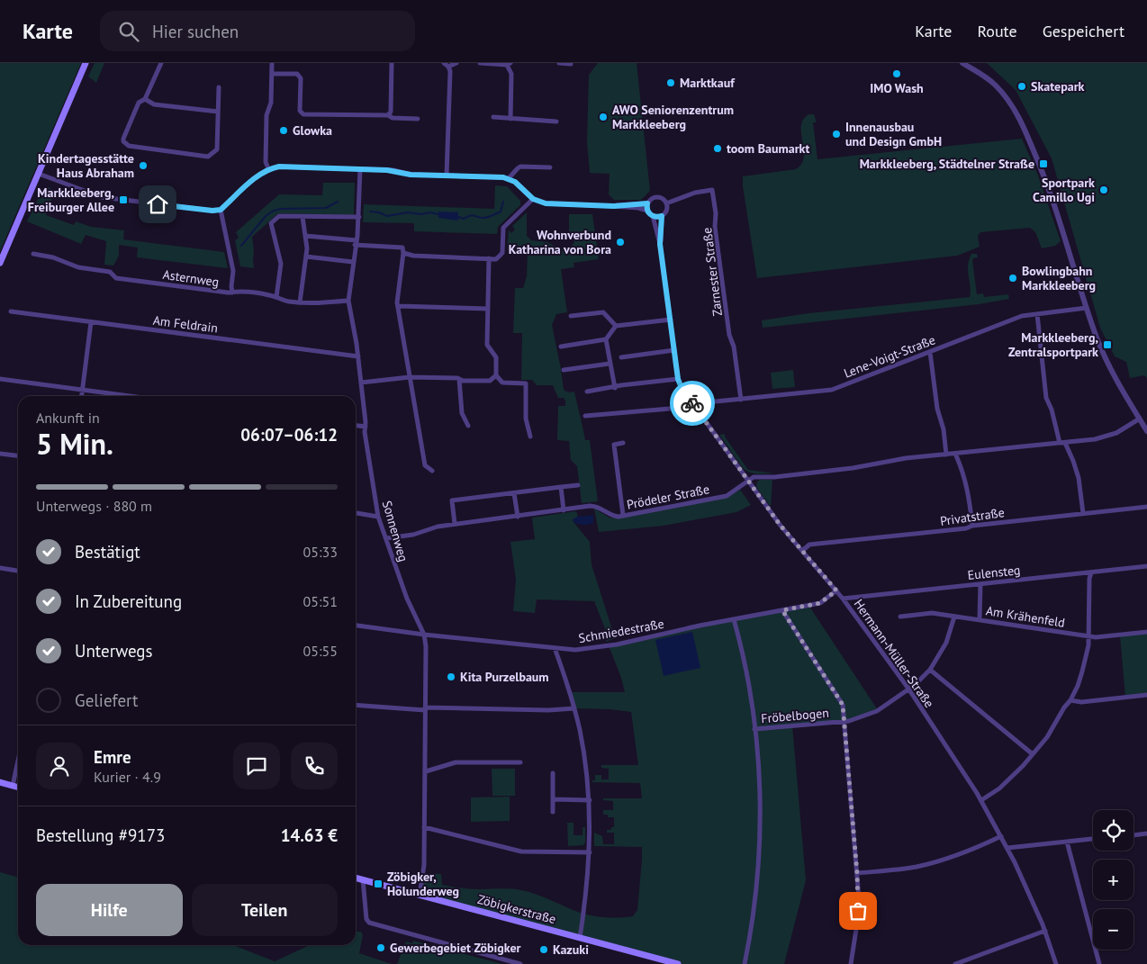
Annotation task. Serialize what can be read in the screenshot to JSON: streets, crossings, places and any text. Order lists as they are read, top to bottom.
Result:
{
  "streets": {
    "main road": ["Zöbigkerstraße"],
    "street": [
      "Zarnester Straße",
      "Asternweg",
      "Am Feldrain",
      "Lene-Voigt-Straße",
      "Prödeler Straße",
      "Privatstraße",
      "Sonnenweg",
      "Eulensteg",
      "Am Krähenfeld",
      "Schmiedestraße",
      "Hermann-Müller-Straße",
      "Fröbelbogen"
    ]
  },
  "crossings": [
    ["Zarnester Straße", "Lene-Voigt-Straße"],
    ["Zarnester Straße", "Hermann-Müller-Straße"],
    ["Asternweg", "Sonnenweg"],
    ["Am Feldrain", "Sonnenweg"],
    ["Lene-Voigt-Straße", "Hermann-Müller-Straße"],
    ["Prödeler Straße", "Sonnenweg"],
    ["Prödeler Straße", "Hermann-Müller-Straße"],
    ["Privatstraße", "Hermann-Müller-Straße"],
    ["Sonnenweg", "Schmiedestraße"],
    ["Sonnenweg", "Zöbigkerstraße"],
    ["Eulensteg", "Hermann-Müller-Straße"],
    ["Schmiedestraße", "Hermann-Müller-Straße"],
    ["Schmiedestraße", "Fröbelbogen"]
  ],
  "places": {
    "other": [
      "IMO Wash",
      "Marktkauf",
      "Skatepark",
      "AWO Seniorenzentrum Markkleeberg",
      "Glowka",
      "Innenausbau und Design GmbH",
      "toom Baumarkt",
      "Kindertagesstätte Haus Abraham",
      "Sportpark Camillo Ugi",
      "Wohnverbund Katharina von Bora",
      "Bowlingbahn Markkleeberg",
      "Kita Purzelbaum",
      "Gewerbegebiet Zöbigker",
      "Kazuki"
    ],
    "transit": [
      "Markkleeberg, Städtelner Straße",
      "Markkleeberg, Freiburger Allee",
      "Markkleeberg, Zentralsportpark",
      "Zöbigker, Holunderweg"
    ]
  },
  "page": {
    "header": "Karte",
    "search": "Hier suchen",
    "nav": ["Karte", "Route", "Gespeichert"],
    "heading": ["5 Min.", "Ankunft in", "06:07–06:12"],
    "panel": [
      "Emre",
      "Kurier · 4.9",
      "Bestellung #9173",
      "14.63 €"
    ],
    "bar": "Unterwegs · 880 m",
    "list": [
      ["Bestätigt", "05:33"],
      ["In Zubereitung", "05:51"],
      ["Unterwegs", "05:55"],
      "Geliefert"
    ],
    "map_buttons": ["+", "−"],
    "buttons": ["Hilfe", "Teilen"]
  }
}
